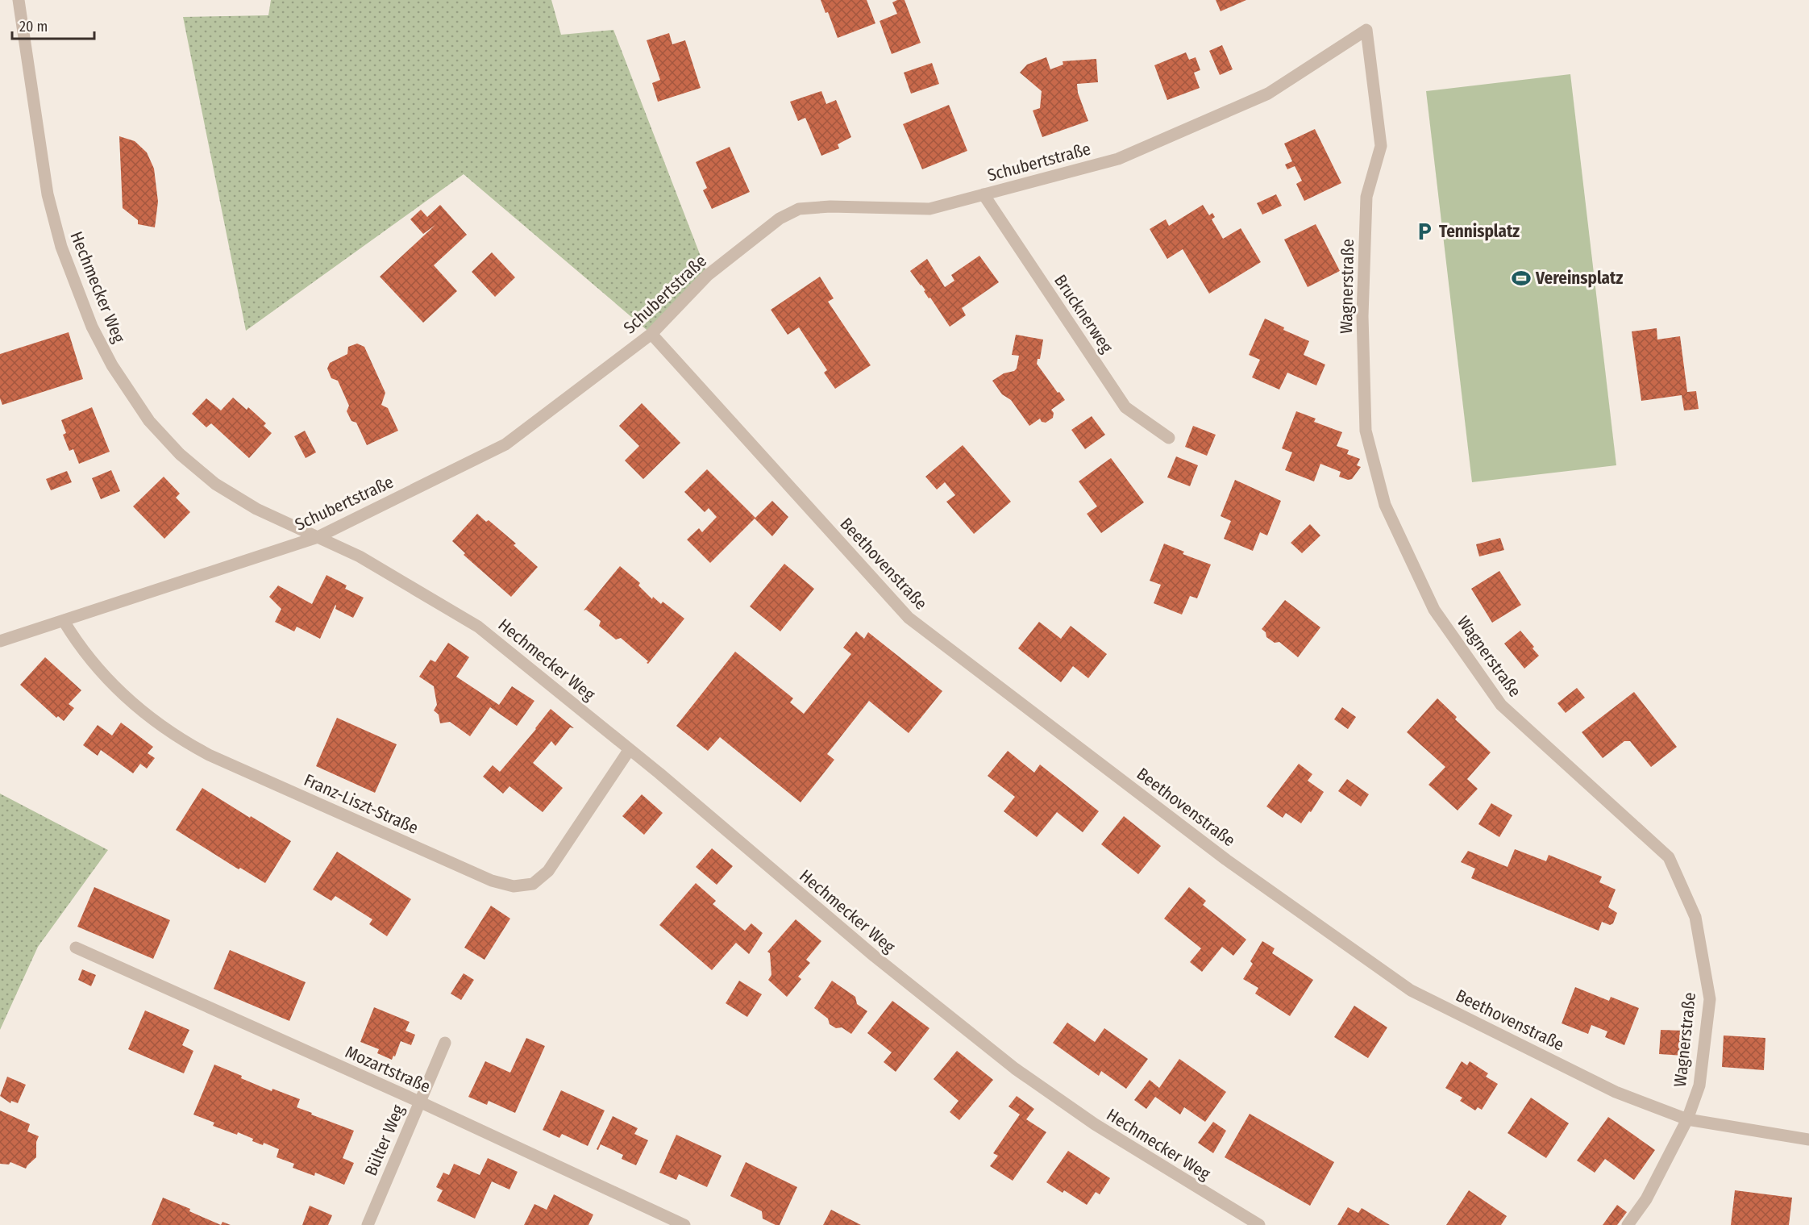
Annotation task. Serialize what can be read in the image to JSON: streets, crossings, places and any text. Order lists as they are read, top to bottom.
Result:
{
  "streets": {
    "street": [
      "Schubertstraße",
      "Wagnerstraße",
      "Hechmecker Weg",
      "Brucknerweg",
      "Beethovenstraße",
      "Franz-Liszt-Straße",
      "Mozartstraße",
      "Bülter Weg"
    ]
  },
  "crossings": [
    ["Schubertstraße", "Wagnerstraße"],
    ["Schubertstraße", "Hechmecker Weg"],
    ["Schubertstraße", "Brucknerweg"],
    ["Schubertstraße", "Beethovenstraße"],
    ["Schubertstraße", "Franz-Liszt-Straße"],
    ["Wagnerstraße", "Beethovenstraße"],
    ["Hechmecker Weg", "Franz-Liszt-Straße"],
    ["Mozartstraße", "Bülter Weg"]
  ],
  "places": {
    "parking": ["Tennisplatz"],
    "sports": ["Vereinsplatz"]
  },
  "scale_bar": "20 m"
}
